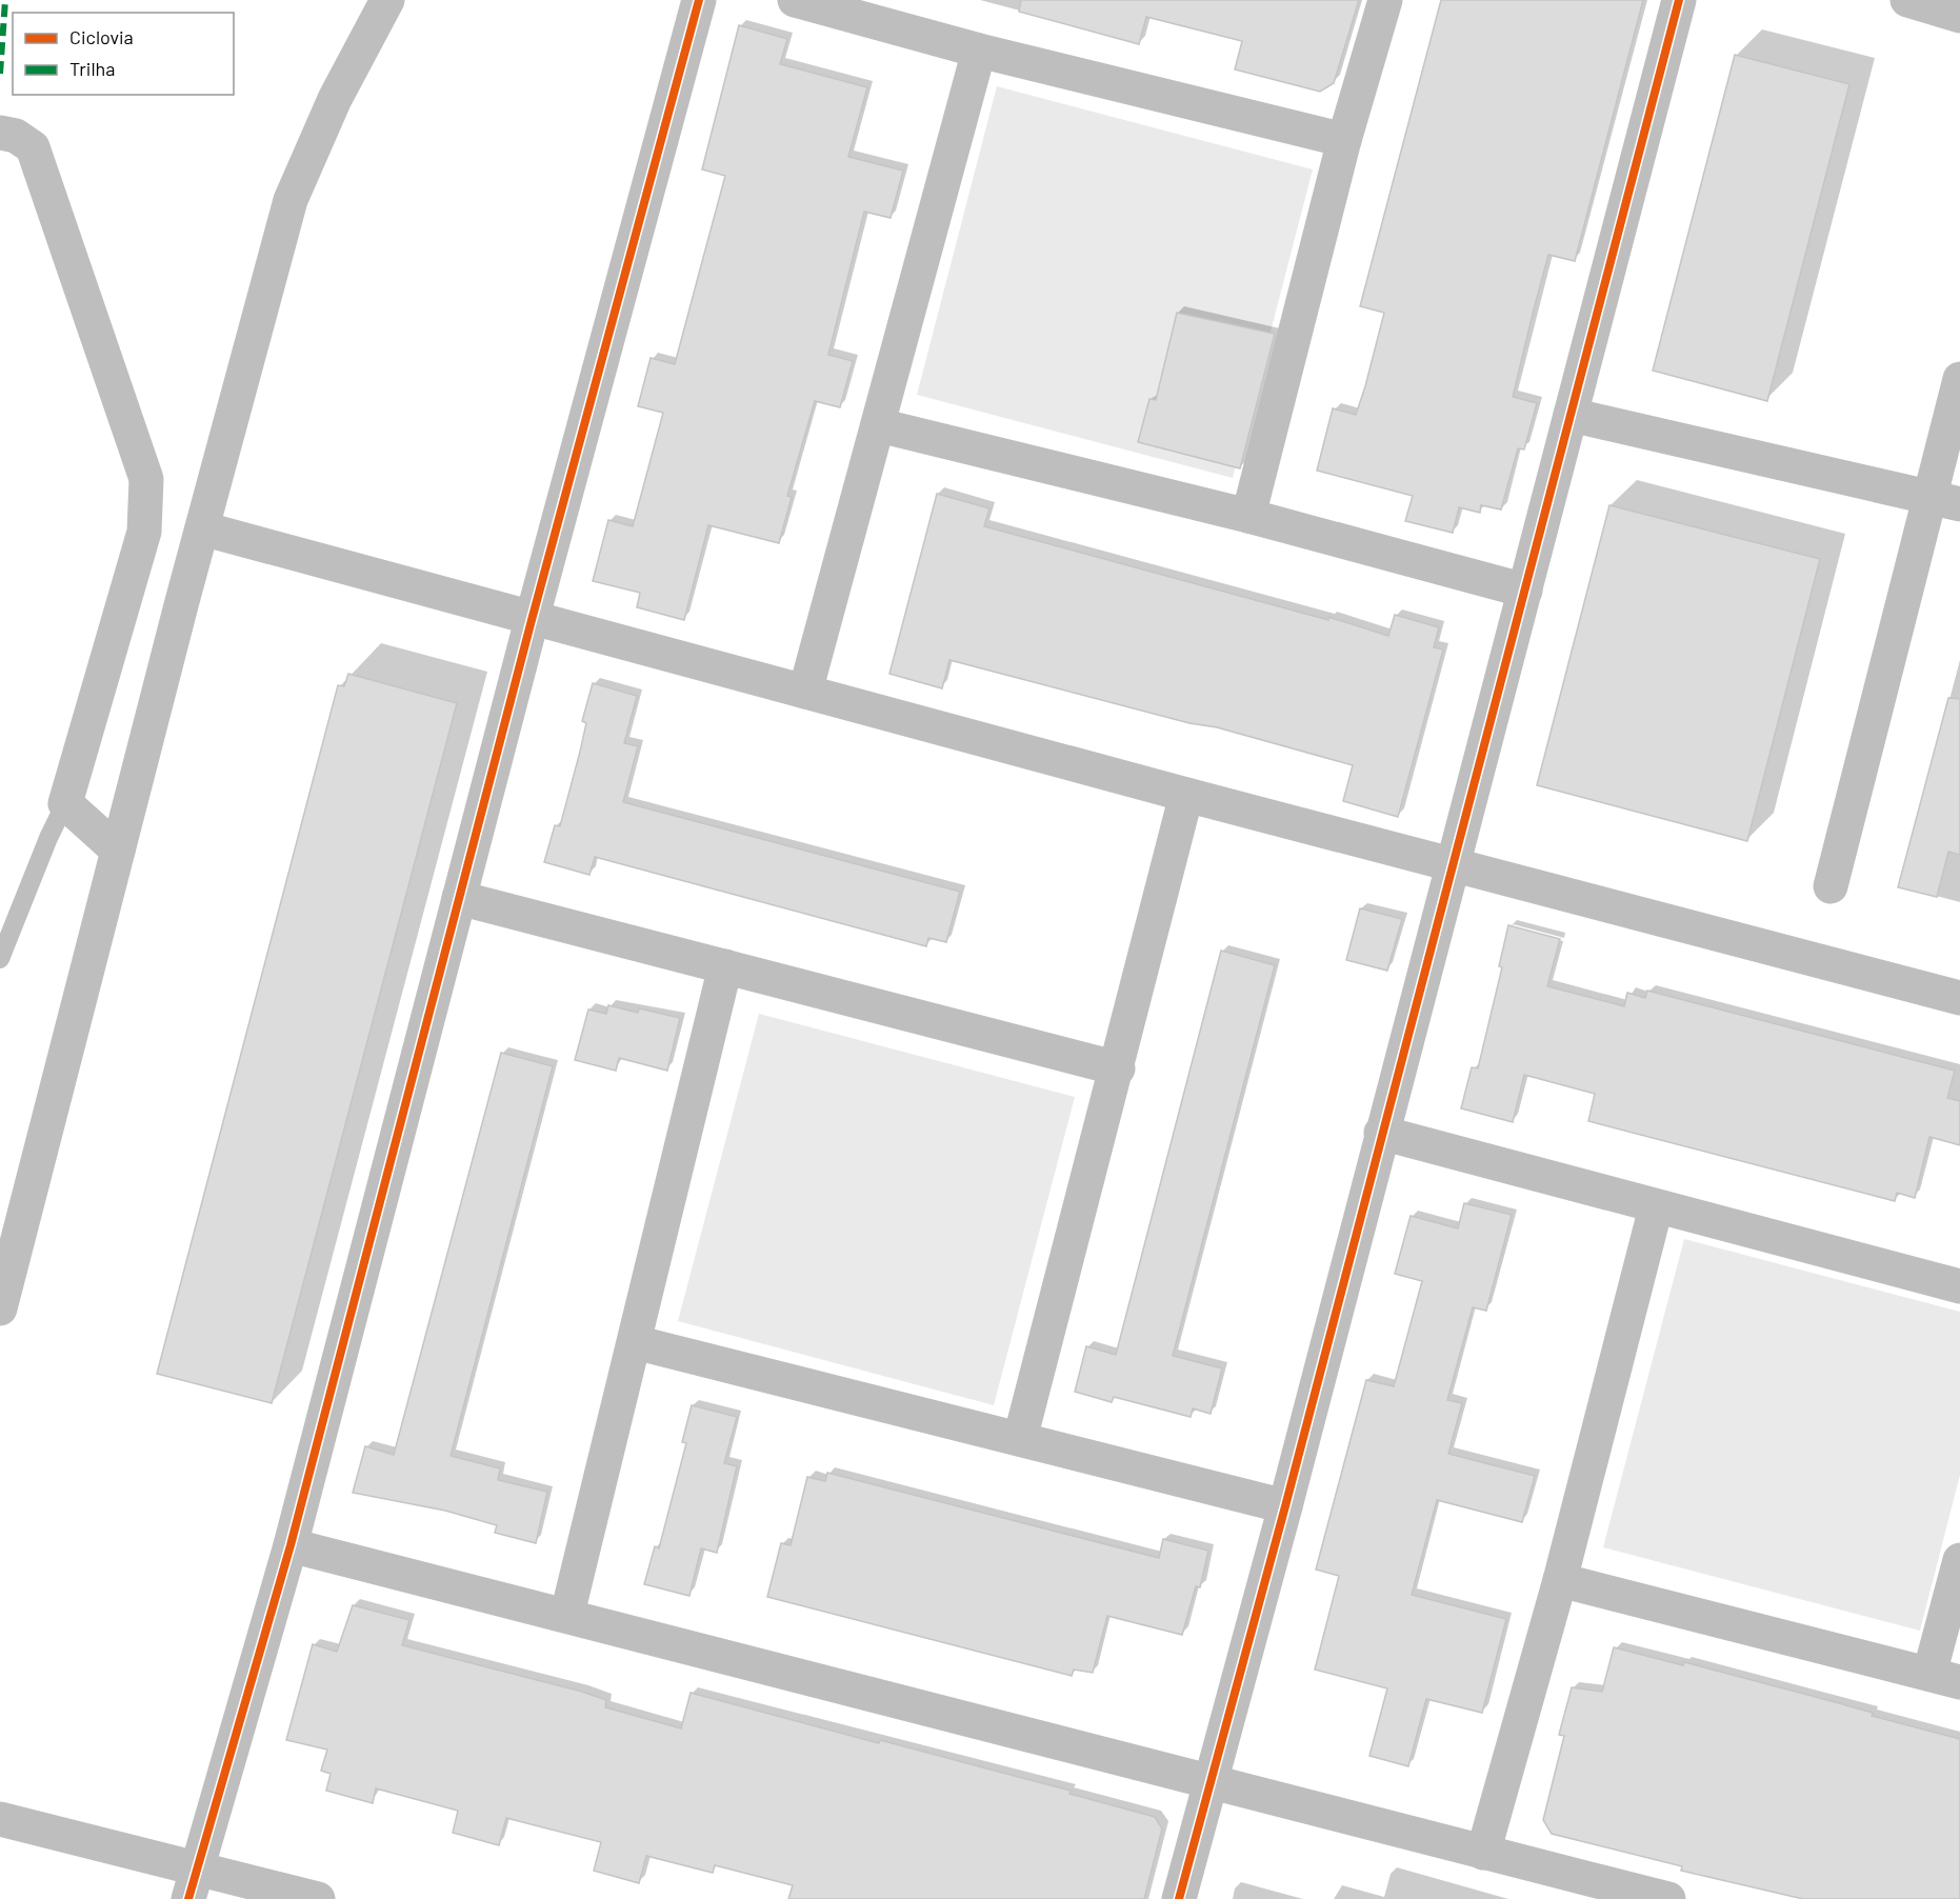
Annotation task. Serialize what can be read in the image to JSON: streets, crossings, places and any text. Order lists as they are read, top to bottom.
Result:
{
  "legend": ["Ciclovia", "Trilha"]
}
